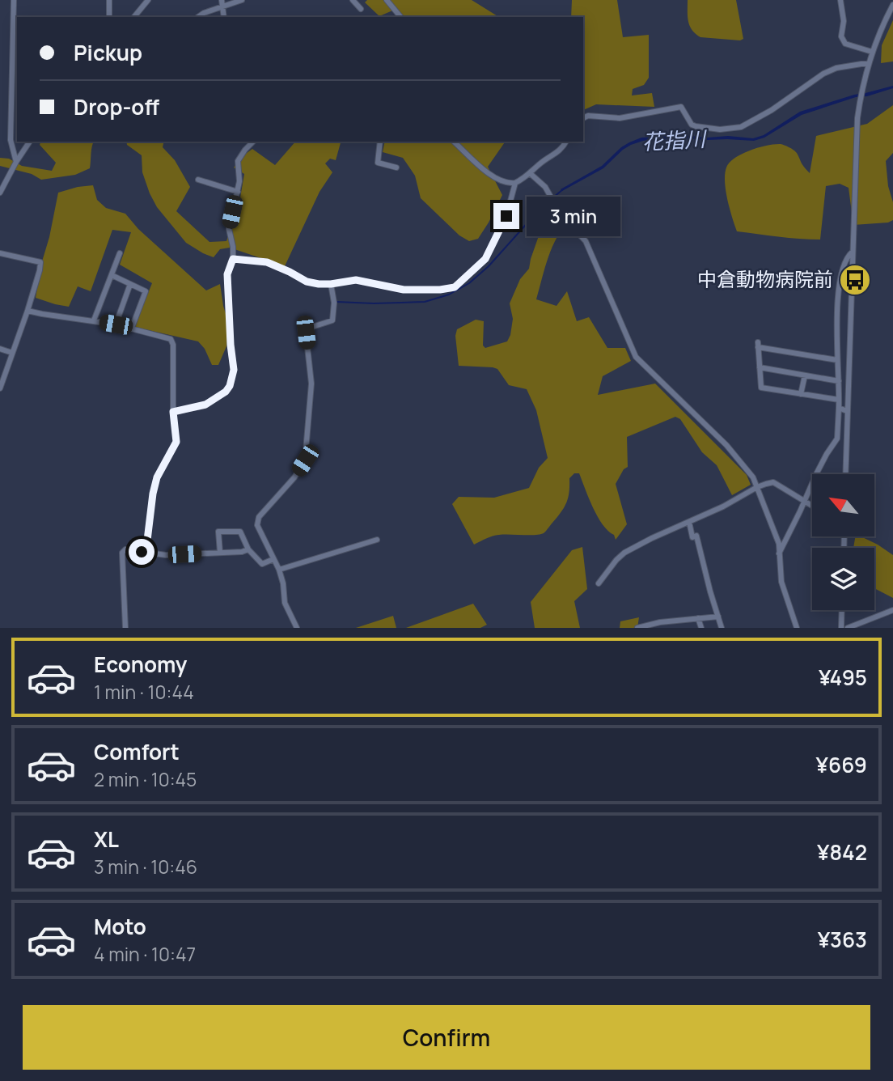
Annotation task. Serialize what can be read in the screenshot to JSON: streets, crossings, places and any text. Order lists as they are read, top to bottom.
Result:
{
  "water": ["花指川"],
  "places": {
    "bus stop": ["中倉動物病院前"]
  },
  "north": "top left",
  "page": {
    "banner": ["Pickup", "Drop-off"],
    "bubble": "3 min",
    "list": [
      {
        "name": "Economy",
        "note": "1 min · 10:44",
        "value": "¥495"
      },
      {
        "name": "Comfort",
        "note": "2 min · 10:45",
        "value": "¥669"
      },
      {
        "name": "XL",
        "note": "3 min · 10:46",
        "value": "¥842"
      },
      {
        "name": "Moto",
        "note": "4 min · 10:47",
        "value": "¥363"
      }
    ],
    "buttons": "Confirm"
  }
}
